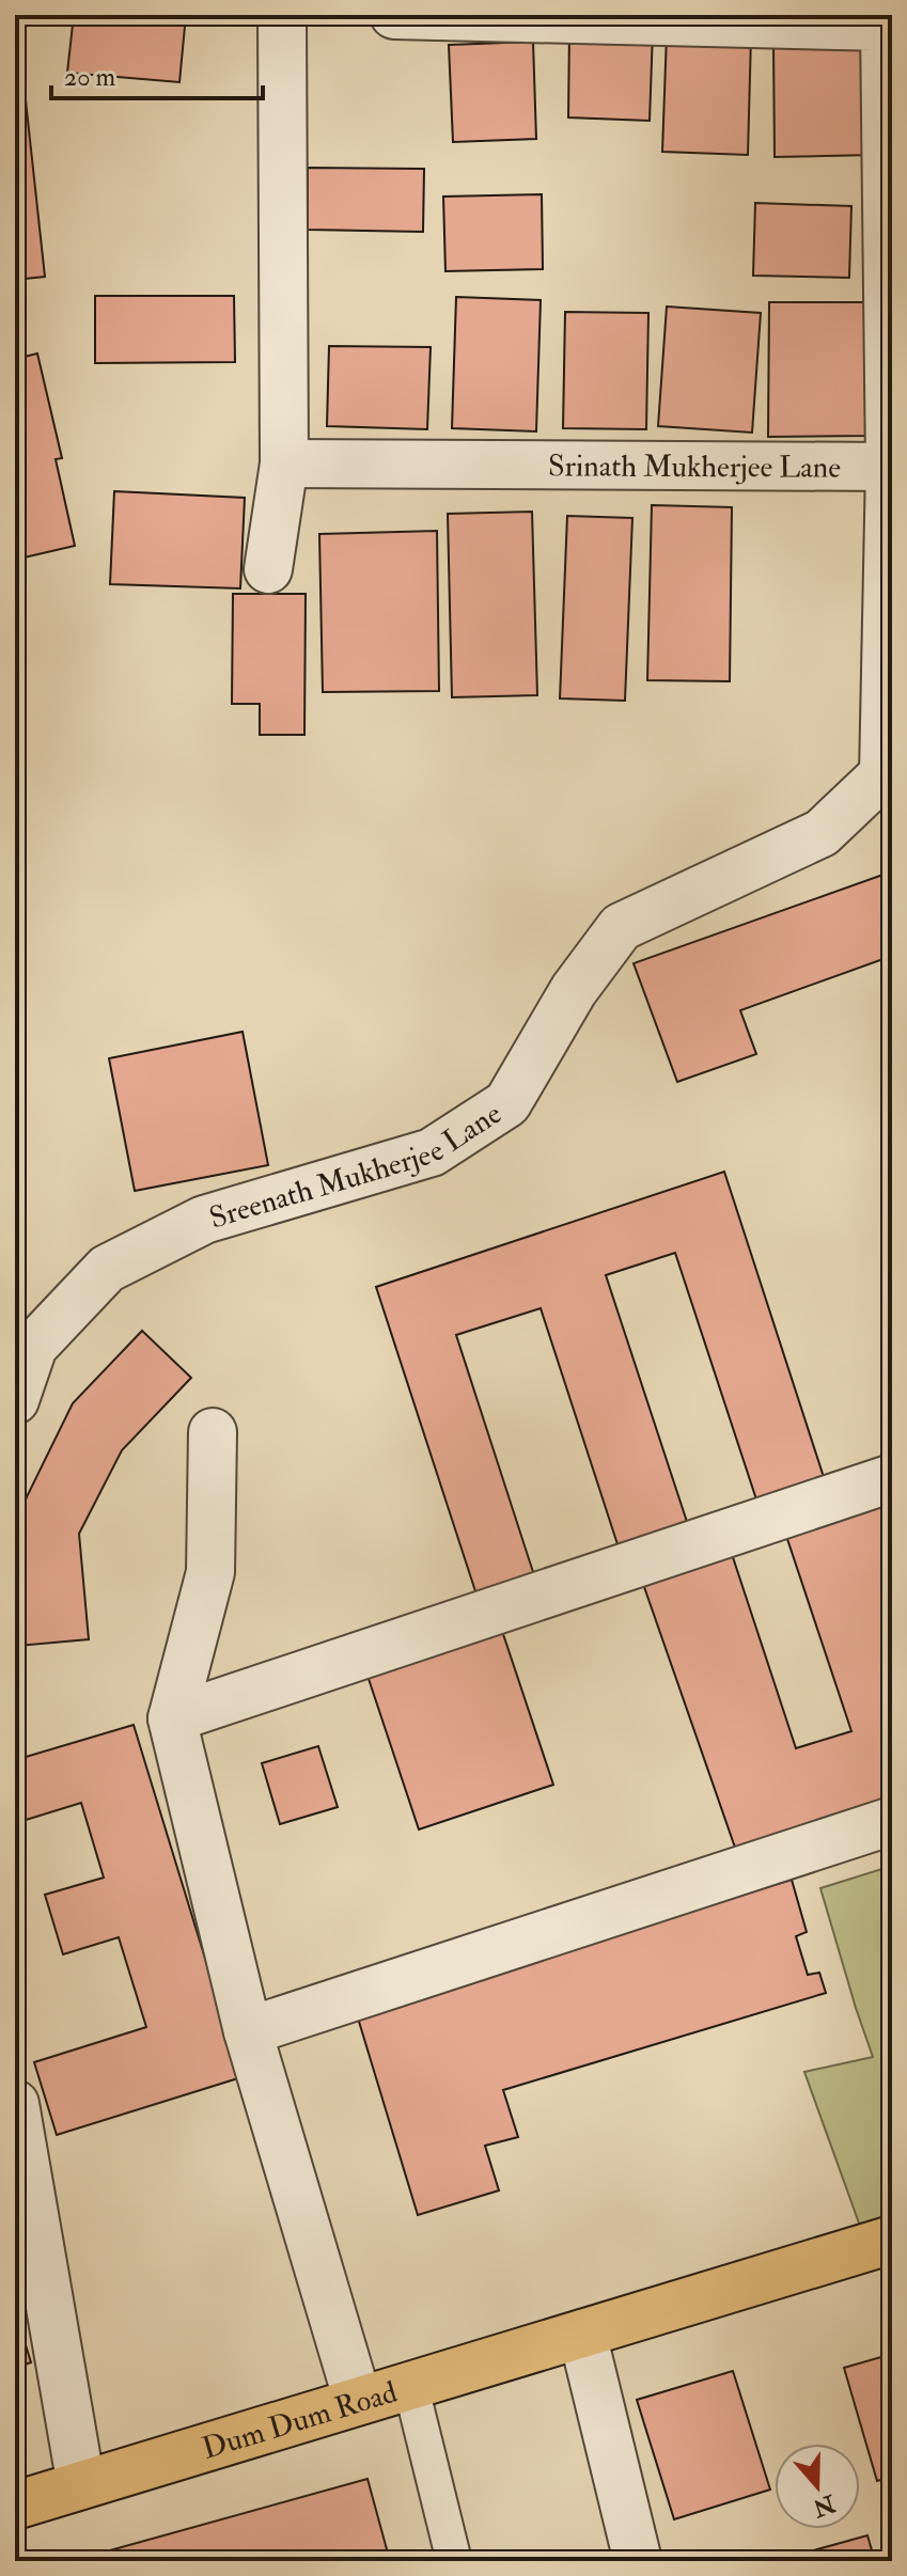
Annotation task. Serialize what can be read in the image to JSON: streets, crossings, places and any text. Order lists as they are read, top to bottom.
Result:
{
  "streets": {
    "main road": ["Dum Dum Road"],
    "street": ["Srinath Mukherjee Lane", "Sreenath Mukherjee Lane"]
  },
  "scale_bar": "20 m",
  "north": "bottom"
}
